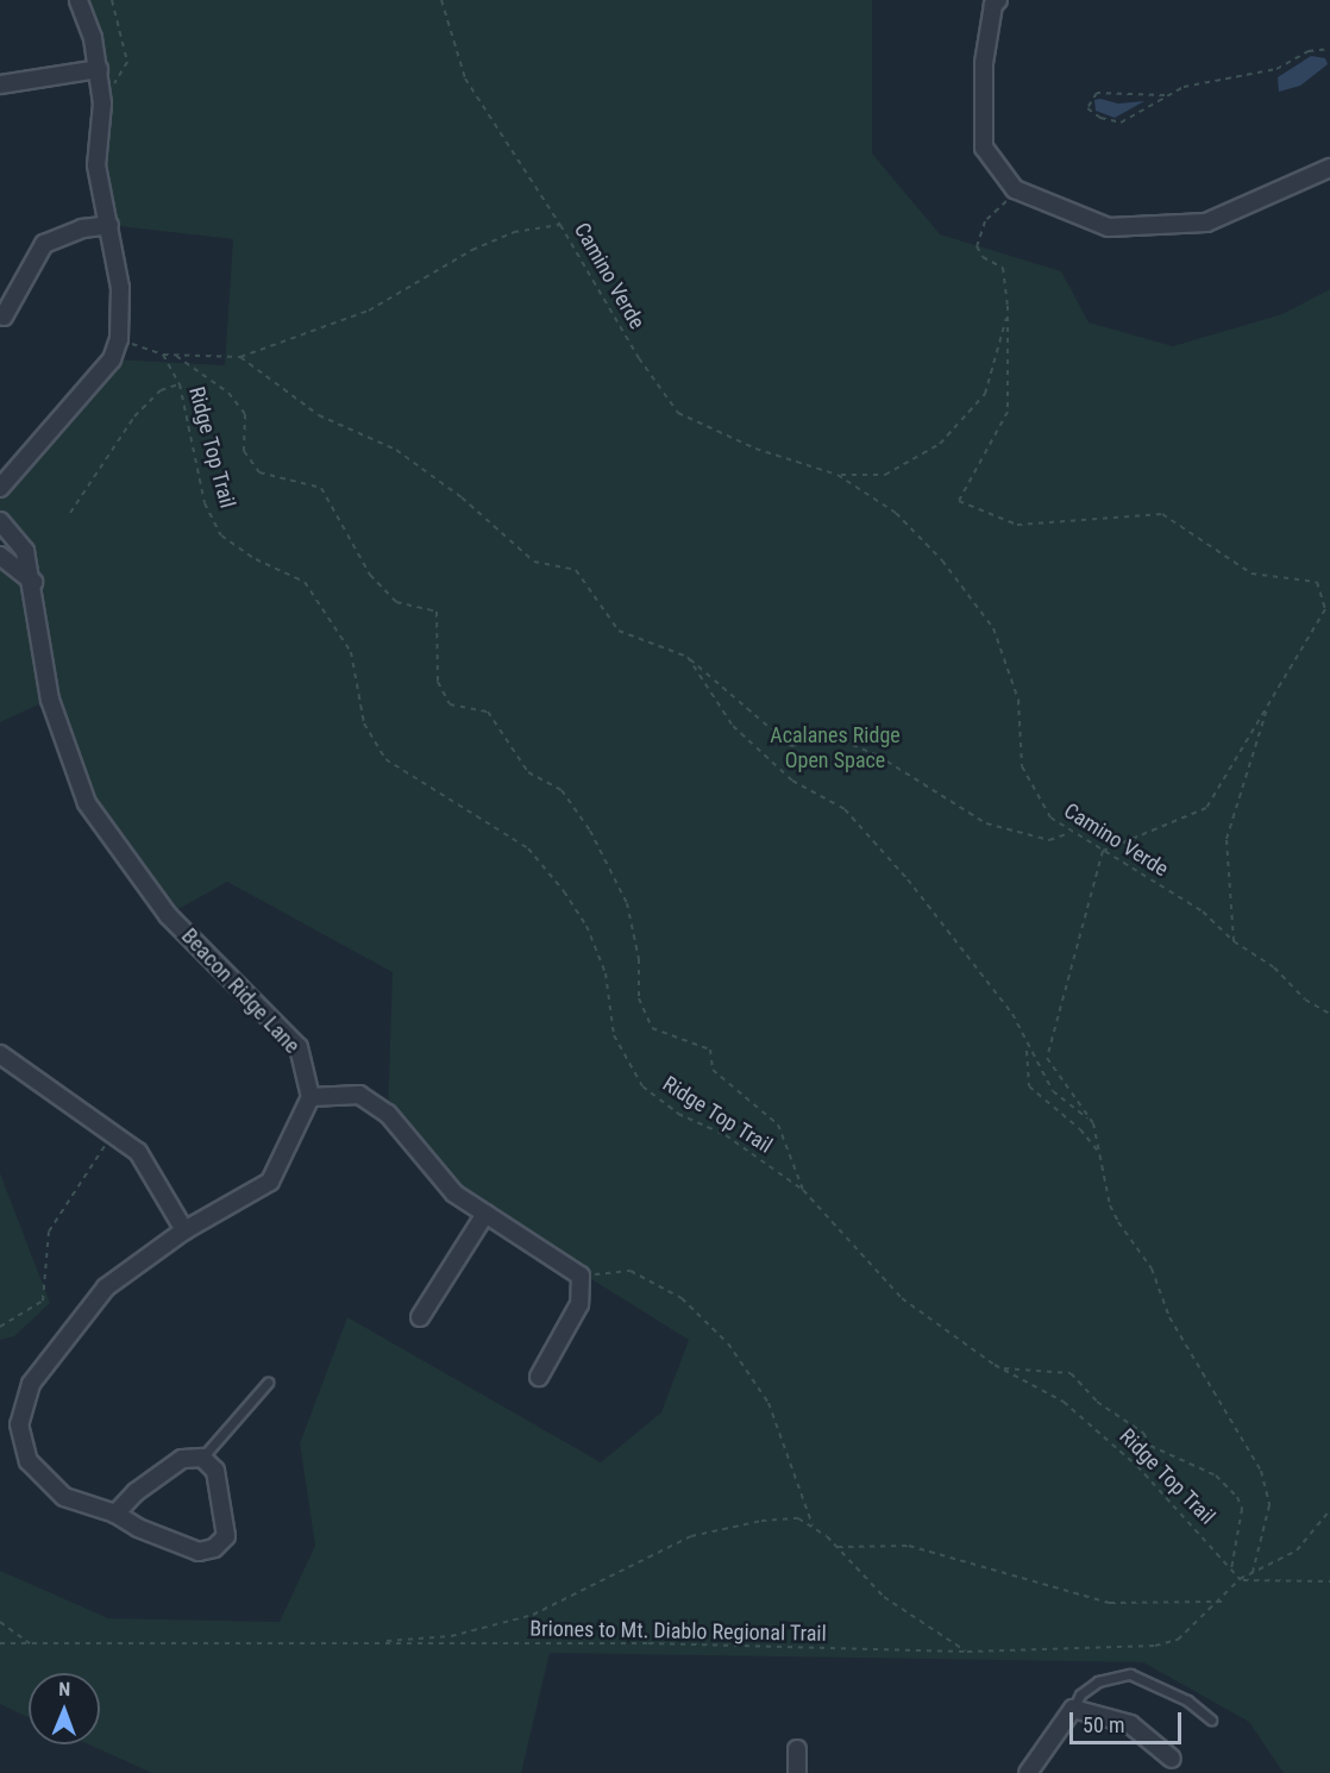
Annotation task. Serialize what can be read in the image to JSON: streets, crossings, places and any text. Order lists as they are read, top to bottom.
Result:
{
  "streets": {
    "street": ["Beacon Ridge Lane"],
    "path": ["Camino Verde", "Ridge Top Trail", "Briones to Mt. Diablo Regional Trail"]
  },
  "crossings": [
    ["Ridge Top Trail", "Briones to Mt. Diablo Regional Trail"]
  ],
  "parks": ["Acalanes Ridge Open Space"],
  "scale_bar": "50 m",
  "north": "top"
}
